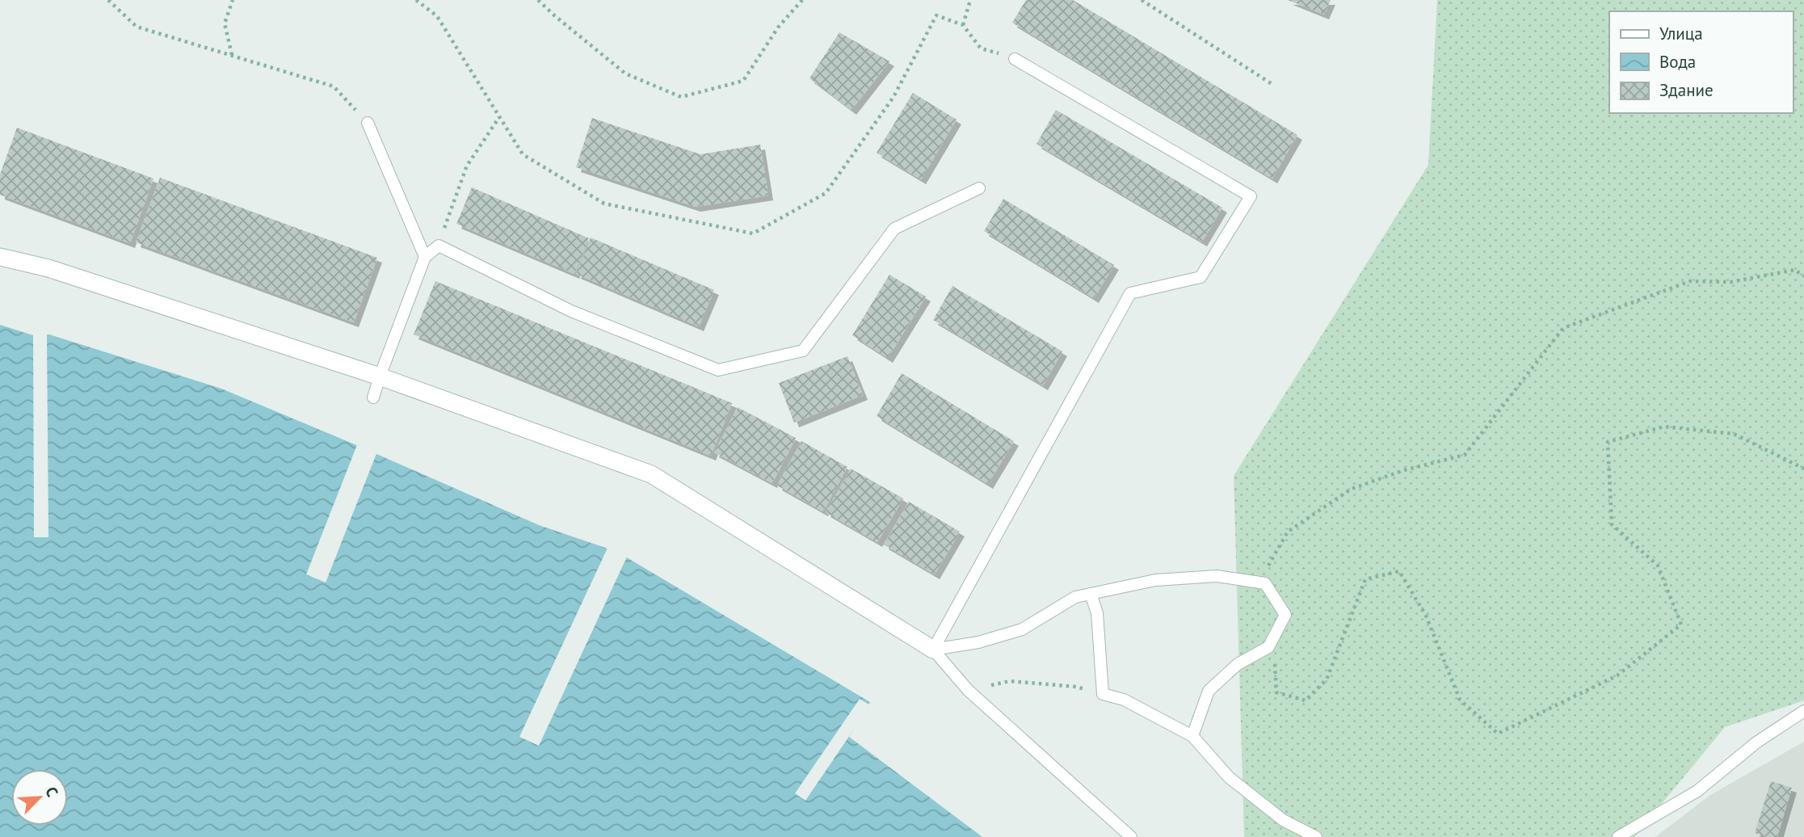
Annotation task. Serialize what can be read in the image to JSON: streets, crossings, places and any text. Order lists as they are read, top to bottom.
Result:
{
  "legend": ["Улица", "Вода", "Здание"],
  "north": "top right"
}
